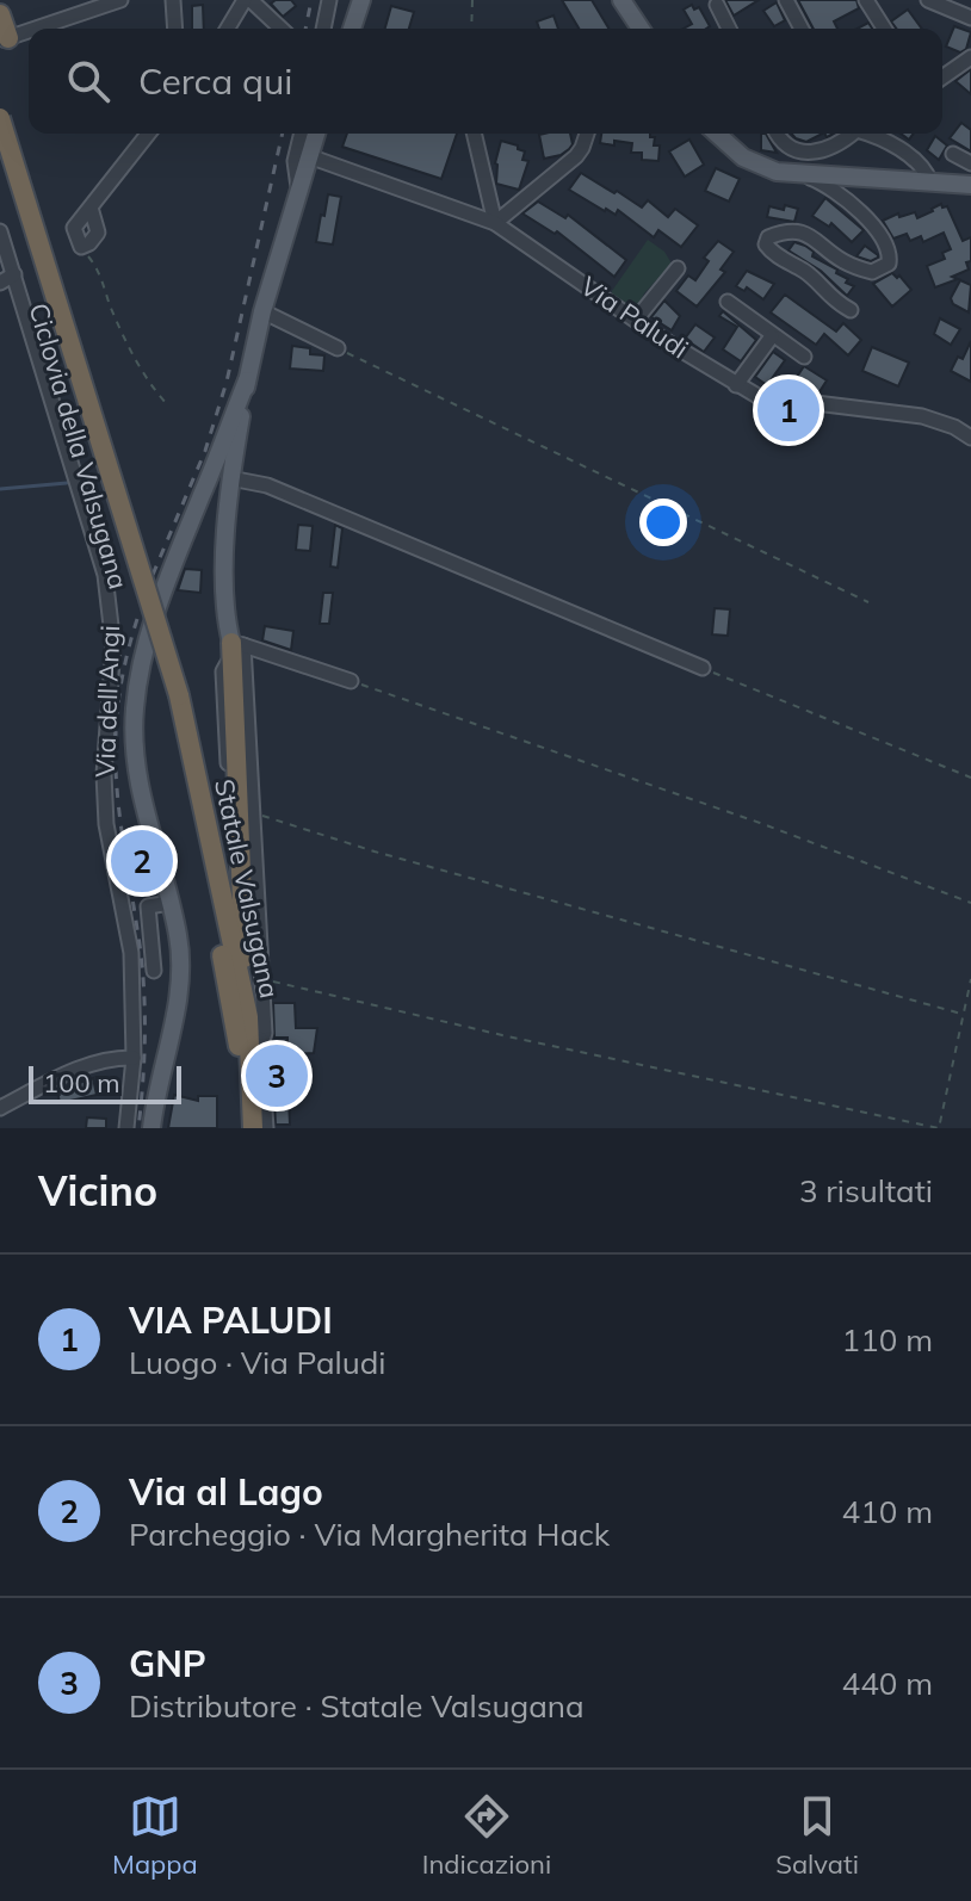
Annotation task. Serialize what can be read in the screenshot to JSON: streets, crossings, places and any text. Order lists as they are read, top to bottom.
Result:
{
  "streets": {
    "highway": ["Statale Valsugana"],
    "street": ["Via Paludi", "Via dell'Angi"]
  },
  "scale_bar": "100 m",
  "page": {
    "search": "Cerca qui",
    "pins": ["1", "2", "3"],
    "scale": "100 m",
    "heading": ["Vicino", "3 risultati"],
    "list": [
      {
        "mark": "1",
        "name": "VIA PALUDI",
        "note": "Luogo · Via Paludi",
        "value": "110 m"
      },
      {
        "mark": "2",
        "name": "Via al Lago",
        "note": "Parcheggio · Via Margherita Hack",
        "value": "410 m"
      },
      {
        "mark": "3",
        "name": "GNP",
        "note": "Distributore · Statale Valsugana",
        "value": "440 m"
      }
    ],
    "nav": ["Mappa", "Indicazioni", "Salvati"]
  }
}
